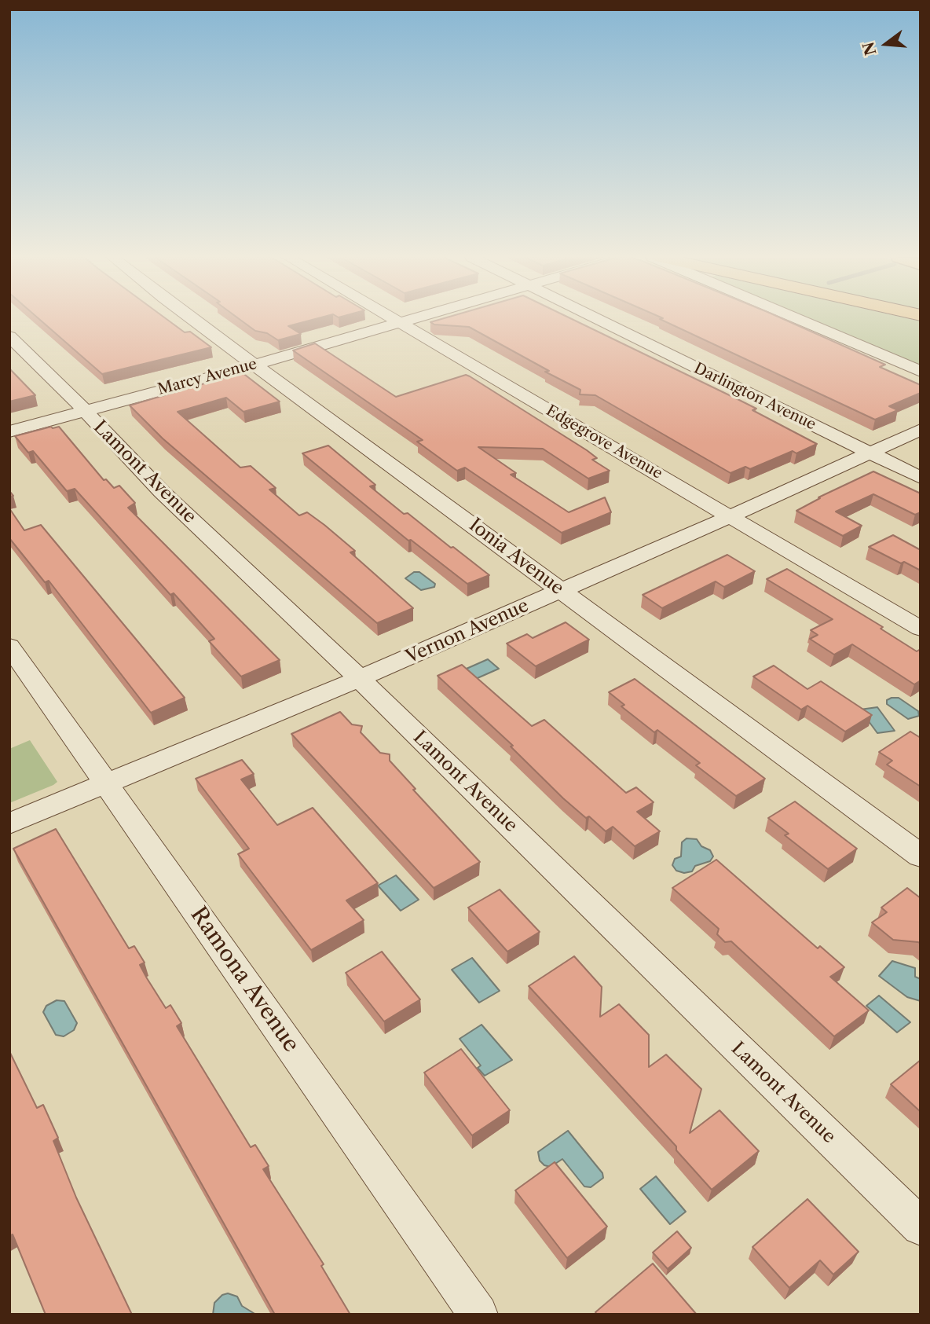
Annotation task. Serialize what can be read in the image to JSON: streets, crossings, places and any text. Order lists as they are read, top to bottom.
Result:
{
  "streets": {
    "street": [
      "Marcy Avenue",
      "Darlington Avenue",
      "Edgegrove Avenue",
      "Lamont Avenue",
      "Ionia Avenue",
      "Vernon Avenue",
      "Ramona Avenue"
    ]
  },
  "crossings": [
    ["Marcy Avenue", "Edgegrove Avenue"],
    ["Marcy Avenue", "Lamont Avenue"],
    ["Marcy Avenue", "Ionia Avenue"],
    ["Darlington Avenue", "Vernon Avenue"],
    ["Edgegrove Avenue", "Vernon Avenue"],
    ["Lamont Avenue", "Vernon Avenue"],
    ["Ionia Avenue", "Vernon Avenue"],
    ["Vernon Avenue", "Ramona Avenue"]
  ],
  "north": "left"
}
